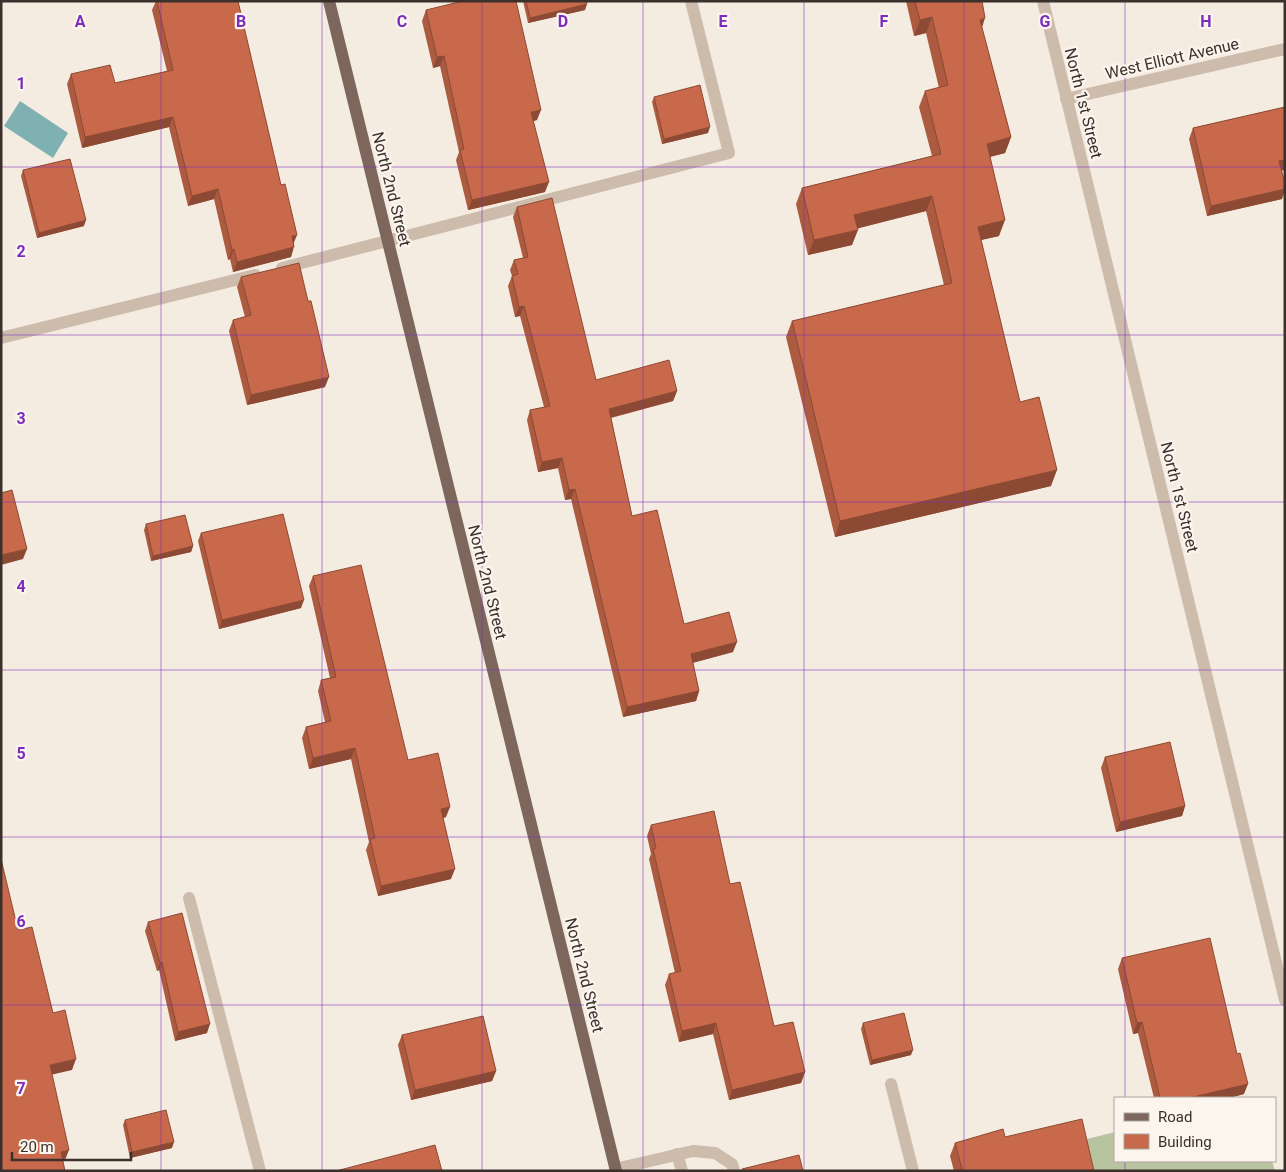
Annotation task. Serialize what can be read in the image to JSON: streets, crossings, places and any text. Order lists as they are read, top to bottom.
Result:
{
  "streets": {
    "main road": ["North 2nd Street"],
    "street": ["West Elliott Avenue", "North 1st Street"]
  },
  "crossings": [
    ["West Elliott Avenue", "North 1st Street"]
  ],
  "legend": ["Road", "Building"],
  "scale_bar": "20 m",
  "grid": {
    "columns": [
      "A",
      "B",
      "C",
      "D",
      "E",
      "F",
      "G",
      "H"
    ],
    "rows": [
      "1",
      "2",
      "3",
      "4",
      "5",
      "6",
      "7"
    ]
  }
}
